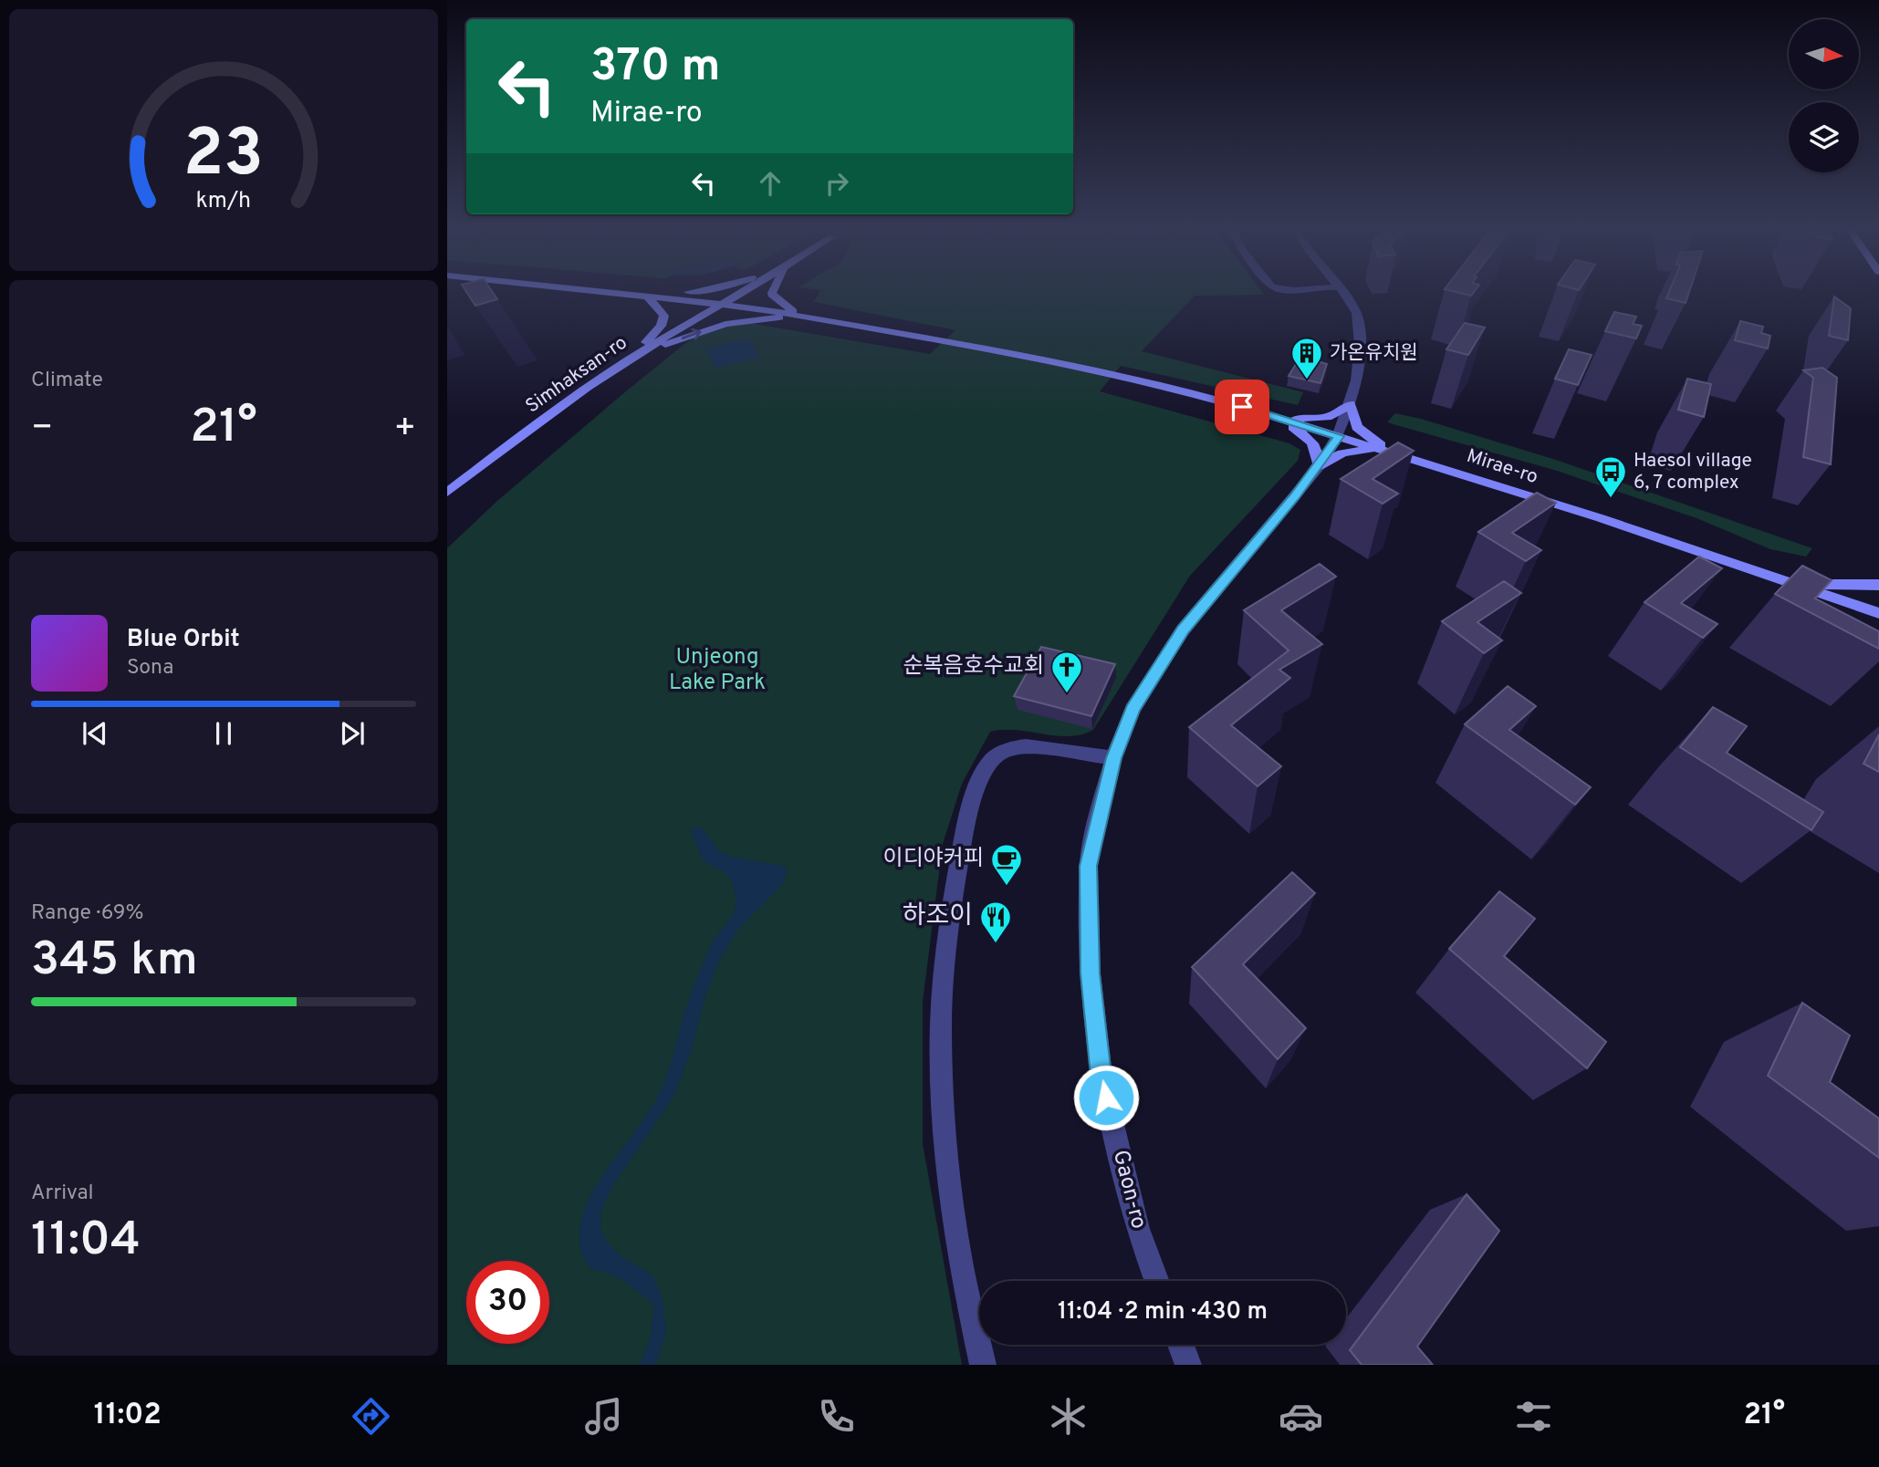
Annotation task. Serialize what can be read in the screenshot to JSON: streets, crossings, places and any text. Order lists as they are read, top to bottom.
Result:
{
  "streets": {
    "main road": ["Simhaksan-ro", "Mirae-ro"],
    "street": ["Gaon-ro"]
  },
  "crossings": [
    ["Mirae-ro", "Gaon-ro"]
  ],
  "parks": ["Unjeong Lake Park"],
  "places": {
    "building": ["가온유치원"],
    "bus stop": ["Haesol village 6, 7 complex"],
    "church": ["순복음호수교회"],
    "cafe": ["이디야커피"],
    "restaurant": ["하조이"]
  },
  "north": "right",
  "page": {
    "turn": ["370 m", "Mirae-ro"],
    "tile": [
      "Climate",
      ["Range · 69%", "345 km"],
      ["Arrival", "11:04"]
    ],
    "heat": ["−", "21°", "+"],
    "song": ["Blue Orbit", "Sona"],
    "limit": "30",
    "trip": "11:04 · 2 min · 430 m",
    "tabs": ["11:02", "21°"],
    "gauge": ["23", "km/h"]
  }
}
